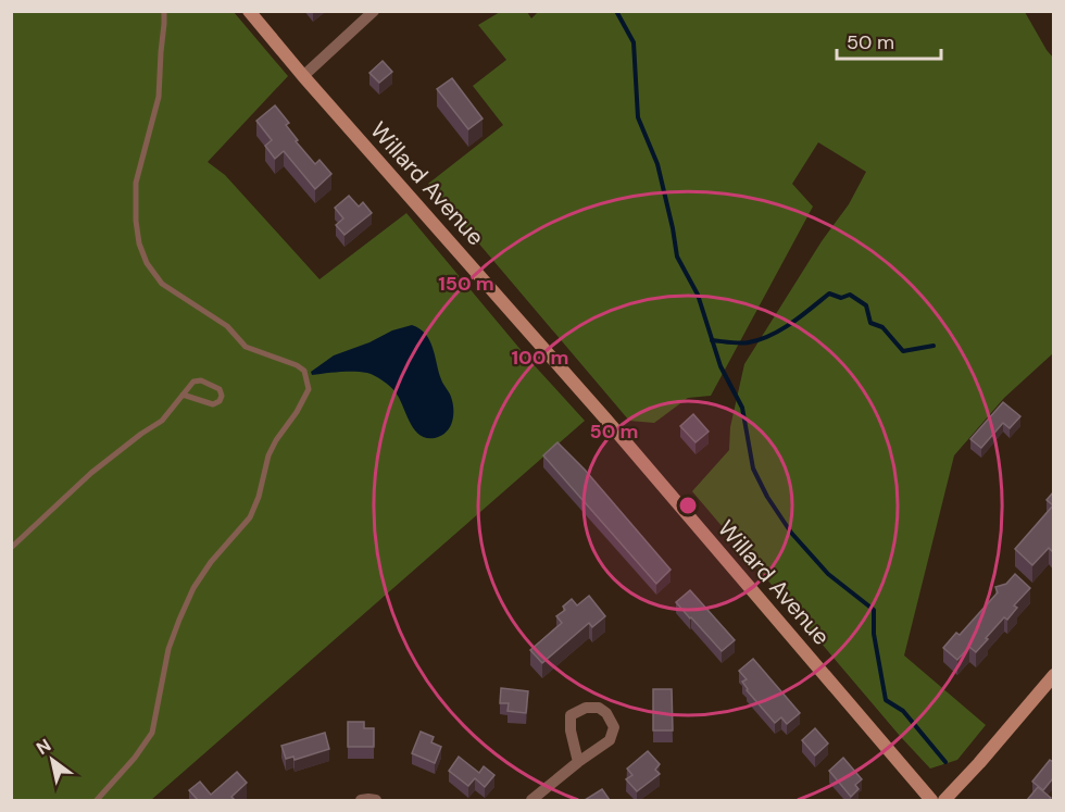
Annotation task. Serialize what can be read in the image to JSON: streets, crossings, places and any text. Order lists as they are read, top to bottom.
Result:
{
  "streets": {
    "main road": ["Willard Avenue"]
  },
  "scale_bar": "50 m",
  "north": "top left",
  "rings": ["150 m", "100 m", "50 m"]
}
